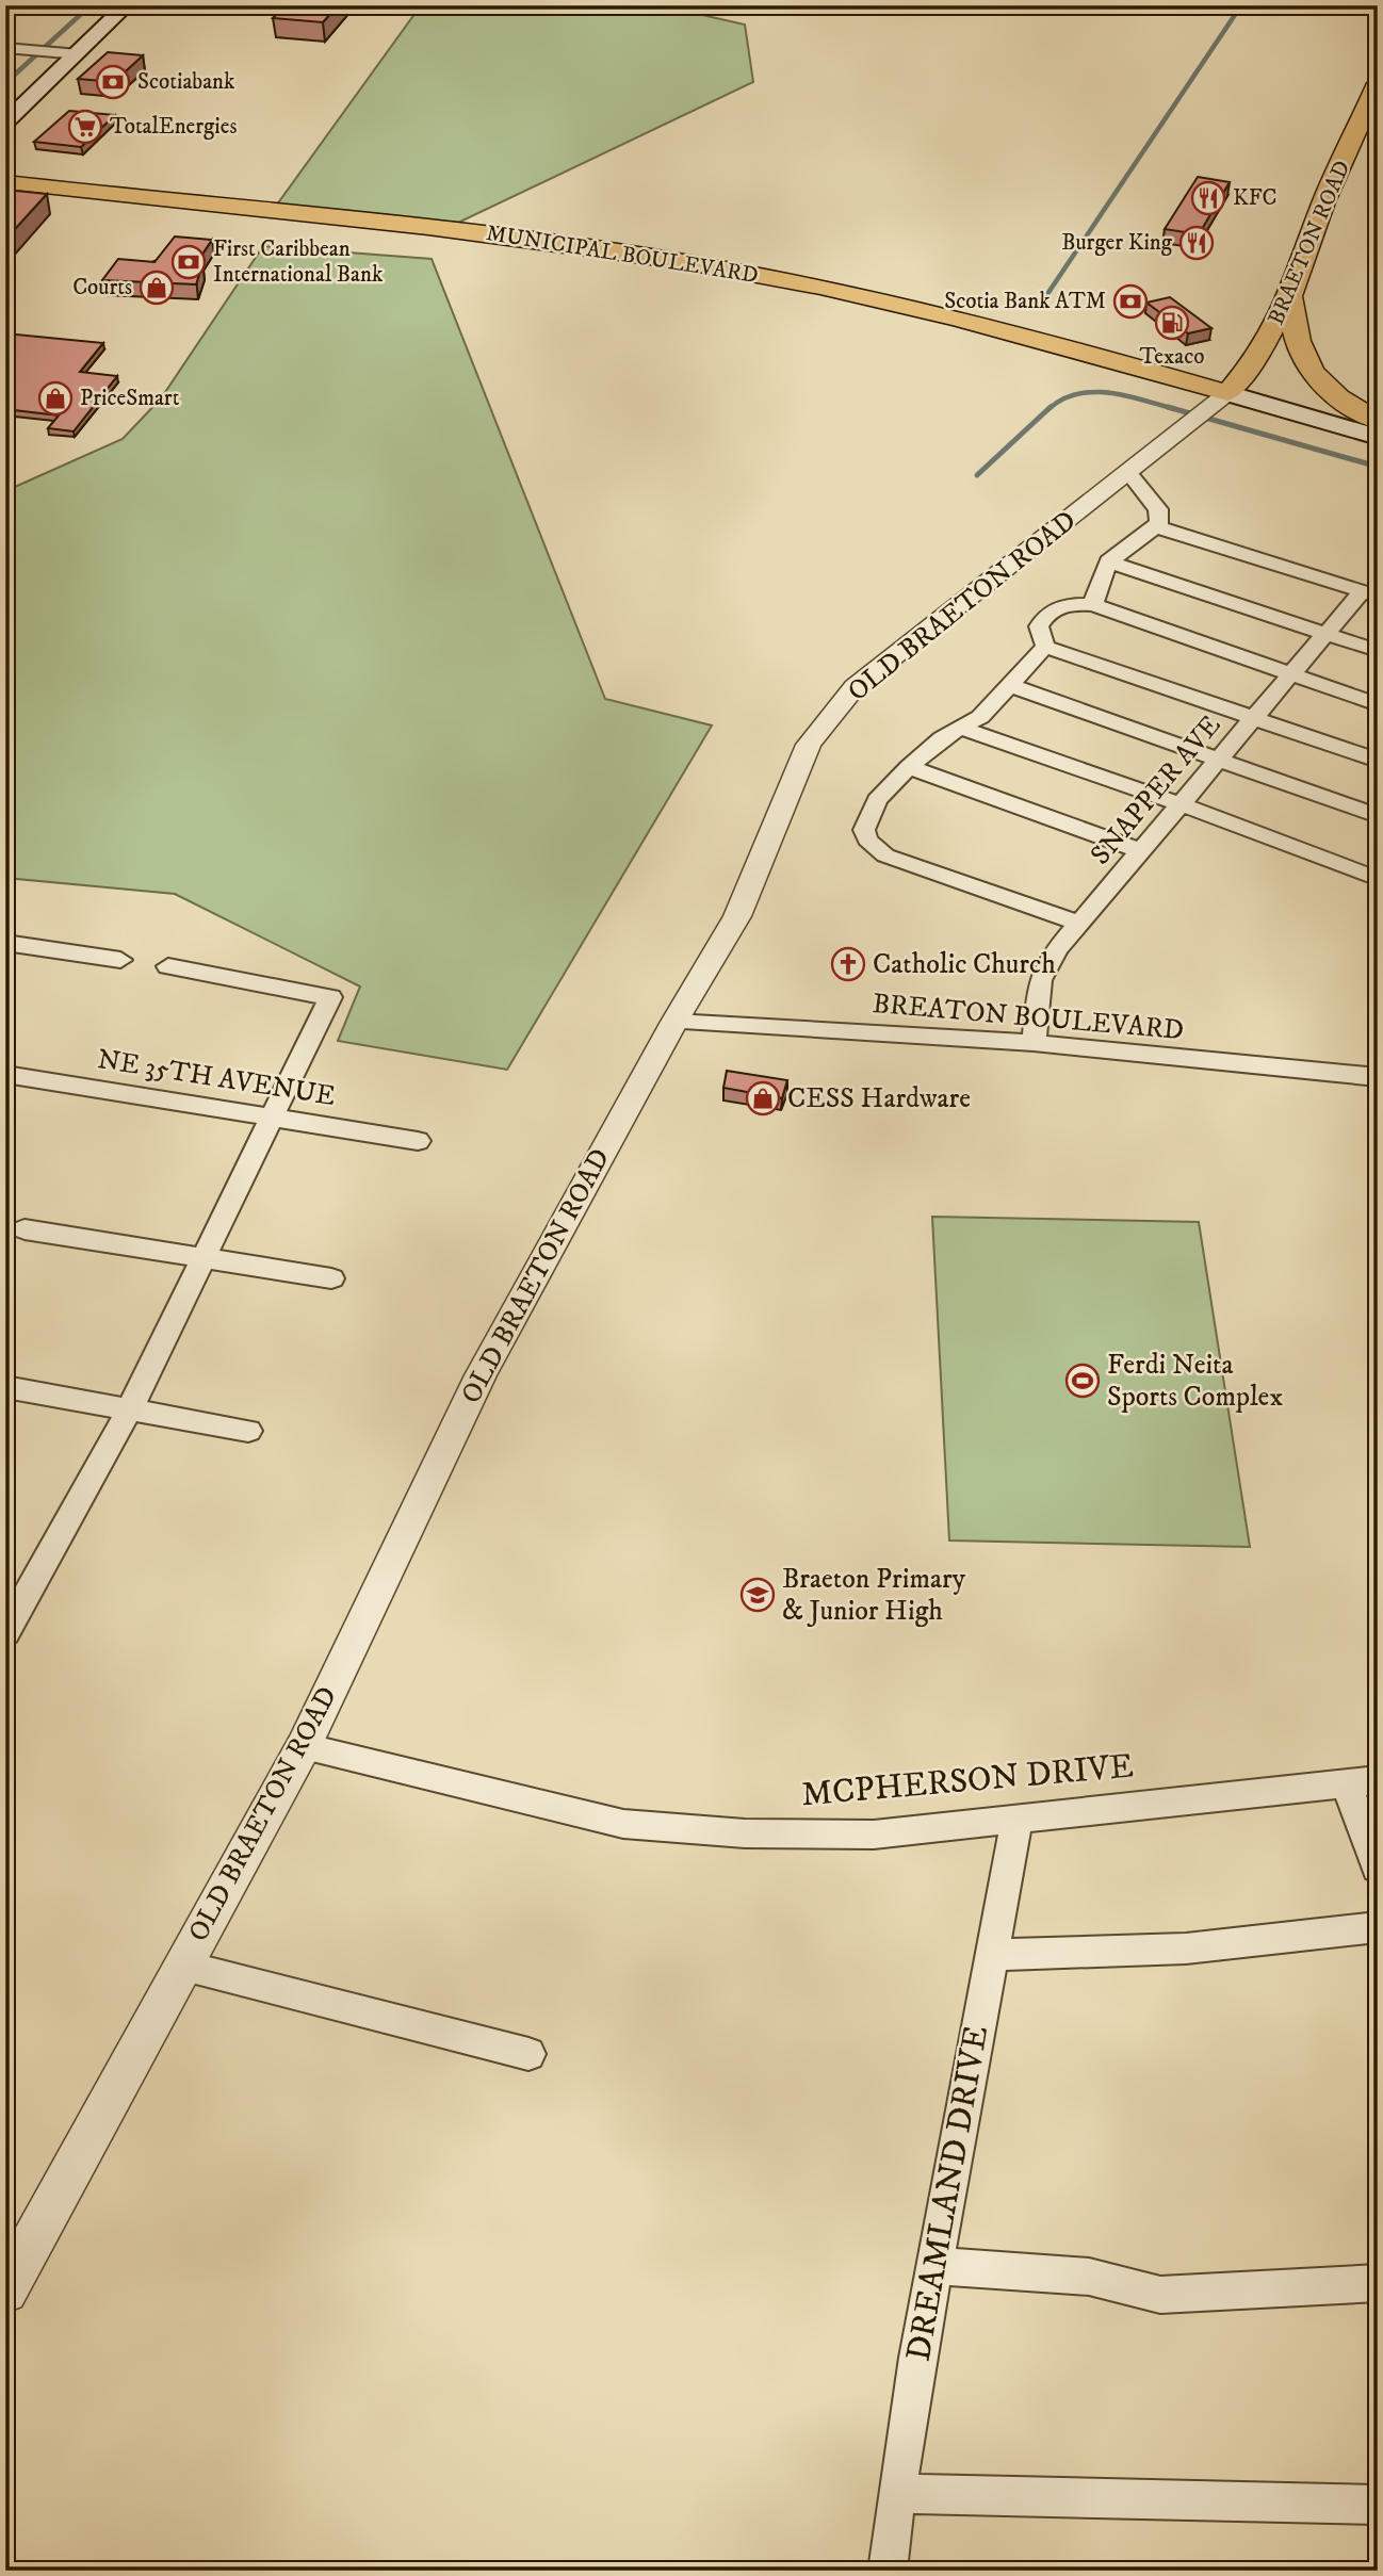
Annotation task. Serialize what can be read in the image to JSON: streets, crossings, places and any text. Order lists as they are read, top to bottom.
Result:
{
  "streets": {
    "main road": ["BRAETON ROAD", "MUNICIPAL BOULEVARD"],
    "street": [
      "OLD BRAETON ROAD",
      "SNAPPER AVE",
      "BREATON BOULEVARD",
      "NE 35TH AVENUE",
      "MCPHERSON DRIVE",
      "DREAMLAND DRIVE"
    ]
  },
  "crossings": [
    ["BRAETON ROAD", "MUNICIPAL BOULEVARD"],
    ["BRAETON ROAD", "OLD BRAETON ROAD"],
    ["MUNICIPAL BOULEVARD", "OLD BRAETON ROAD"],
    ["OLD BRAETON ROAD", "BREATON BOULEVARD"],
    ["OLD BRAETON ROAD", "MCPHERSON DRIVE"],
    ["SNAPPER AVE", "BREATON BOULEVARD"],
    ["MCPHERSON DRIVE", "DREAMLAND DRIVE"]
  ],
  "places": {
    "bank": ["Scotiabank", "First Caribbean International Bank", "Scotia Bank ATM"],
    "supermarket": ["TotalEnergies"],
    "restaurant": ["KFC", "Burger King"],
    "shop": ["Courts", "PriceSmart", "CESS Hardware"],
    "fuel station": ["Texaco"],
    "church": ["Catholic Church"],
    "sports": ["Ferdi Neita Sports Complex"],
    "school or university": ["Braeton Primary & Junior High"]
  }
}
